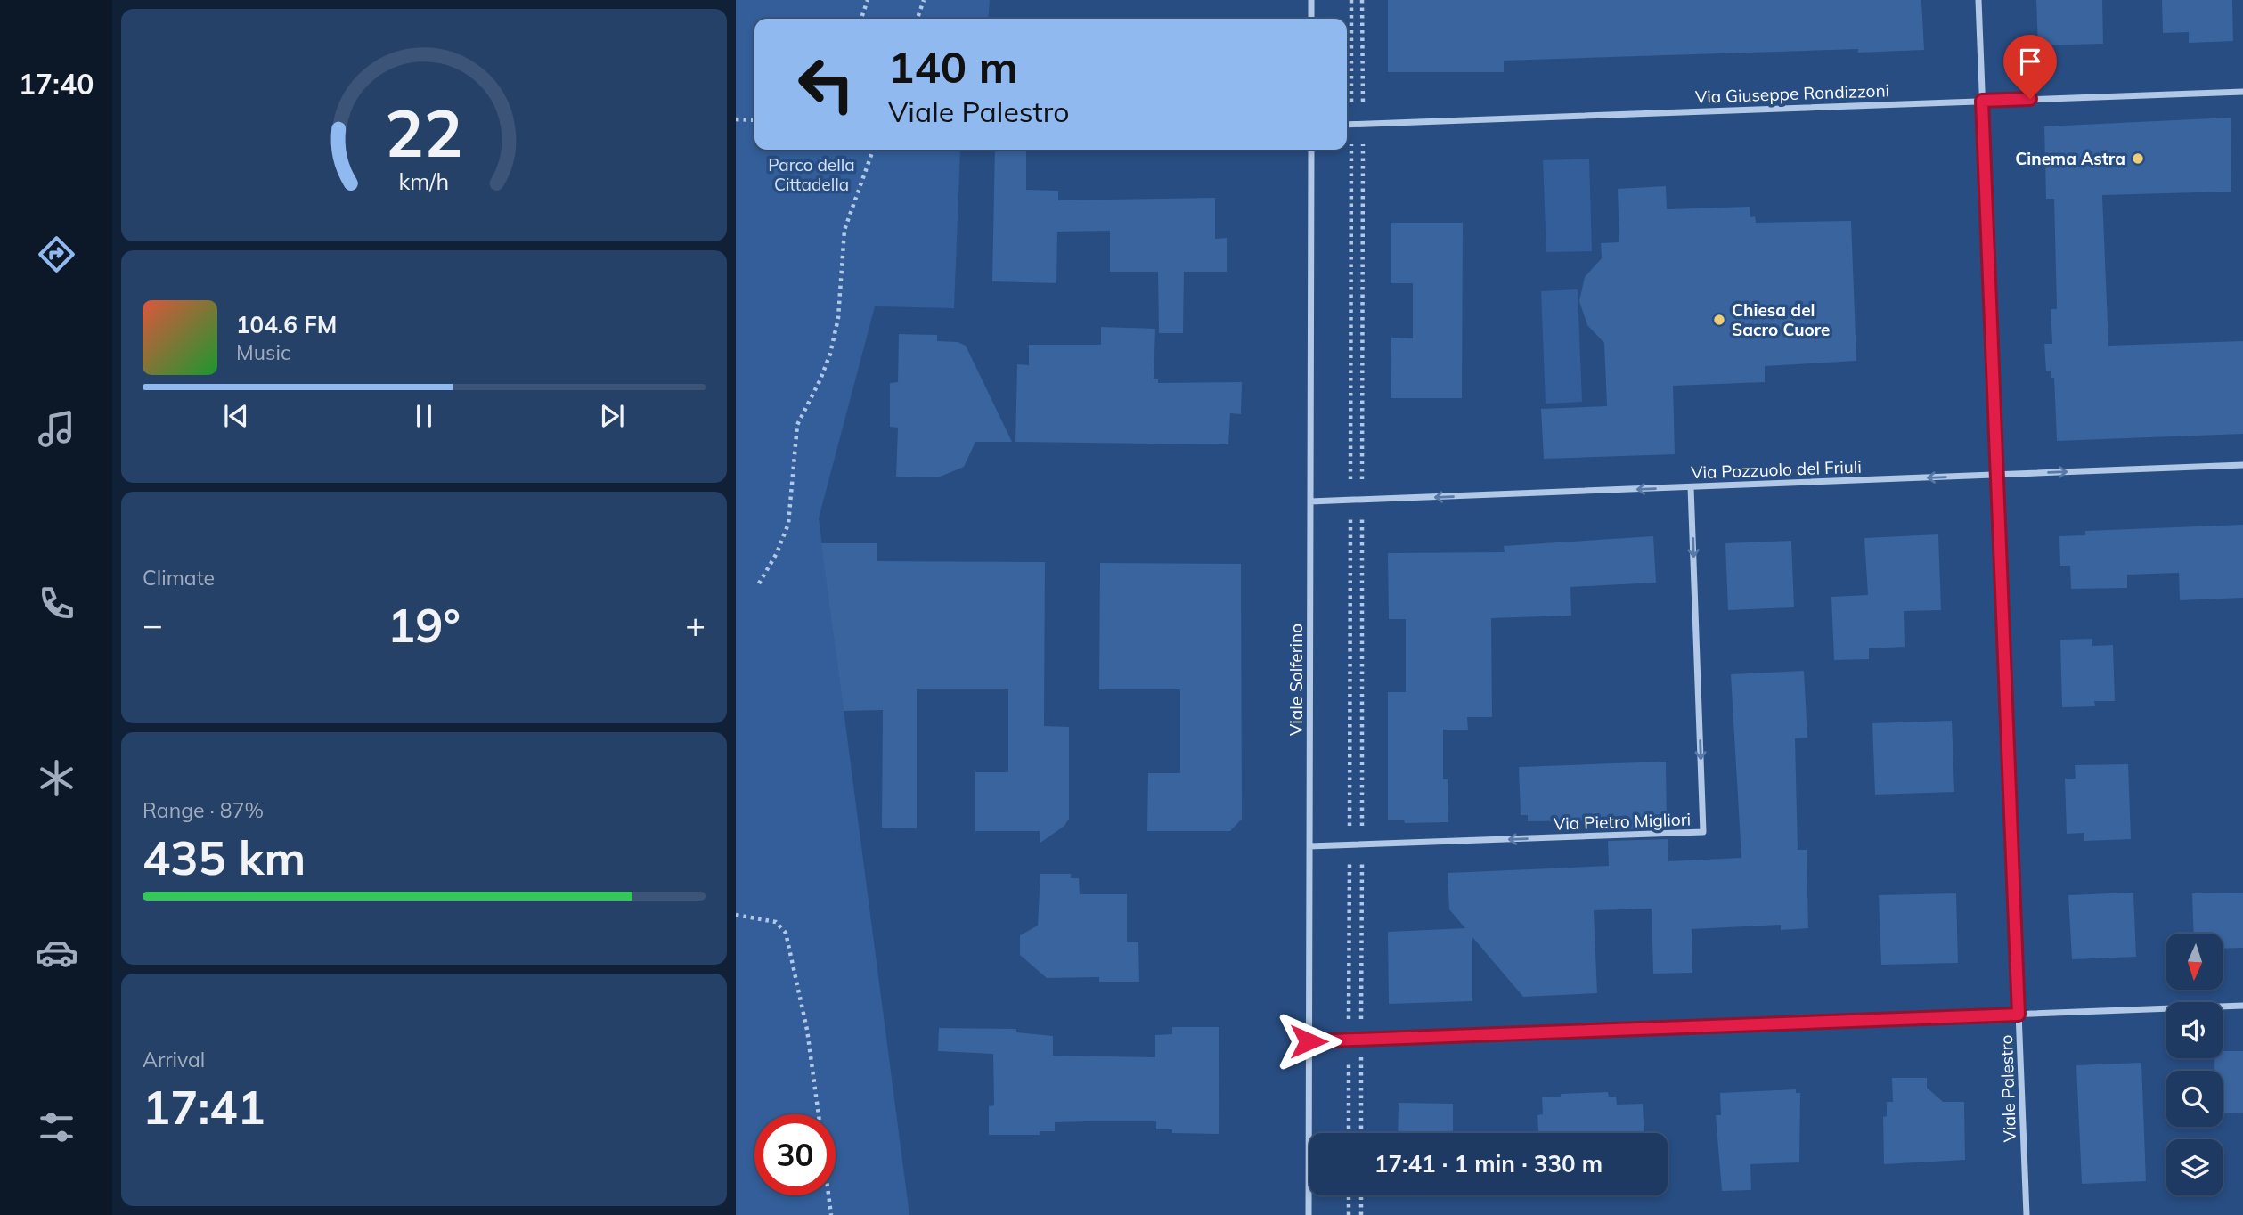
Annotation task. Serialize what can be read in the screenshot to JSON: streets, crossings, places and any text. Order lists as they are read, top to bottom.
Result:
{
  "streets": {
    "street": [
      "Via Giuseppe Rondizzoni",
      "Via Pozzuolo del Friuli",
      "Viale Solferino",
      "Via Pietro Migliori",
      "Viale Palestro"
    ]
  },
  "crossings": [
    ["Via Giuseppe Rondizzoni", "Viale Palestro"],
    ["Via Pozzuolo del Friuli", "Viale Solferino"],
    ["Via Pozzuolo del Friuli", "Via Pietro Migliori"],
    ["Via Pozzuolo del Friuli", "Viale Palestro"],
    ["Viale Solferino", "Via Pietro Migliori"]
  ],
  "parks": ["Parco della Cittadella"],
  "places": ["Cinema Astra", "Chiesa del Sacro Cuore"],
  "north": "bottom",
  "page": {
    "tabs": "17:40",
    "turn": ["140 m", "Viale Palestro"],
    "song": ["104.6 FM", "Music"],
    "tile": [
      "Climate",
      ["Range · 87%", "435 km"],
      ["Arrival", "17:41"]
    ],
    "heat": ["−", "19°", "+"],
    "limit": "30",
    "trip": "17:41 · 1 min · 330 m",
    "gauge": ["22", "km/h"]
  }
}
